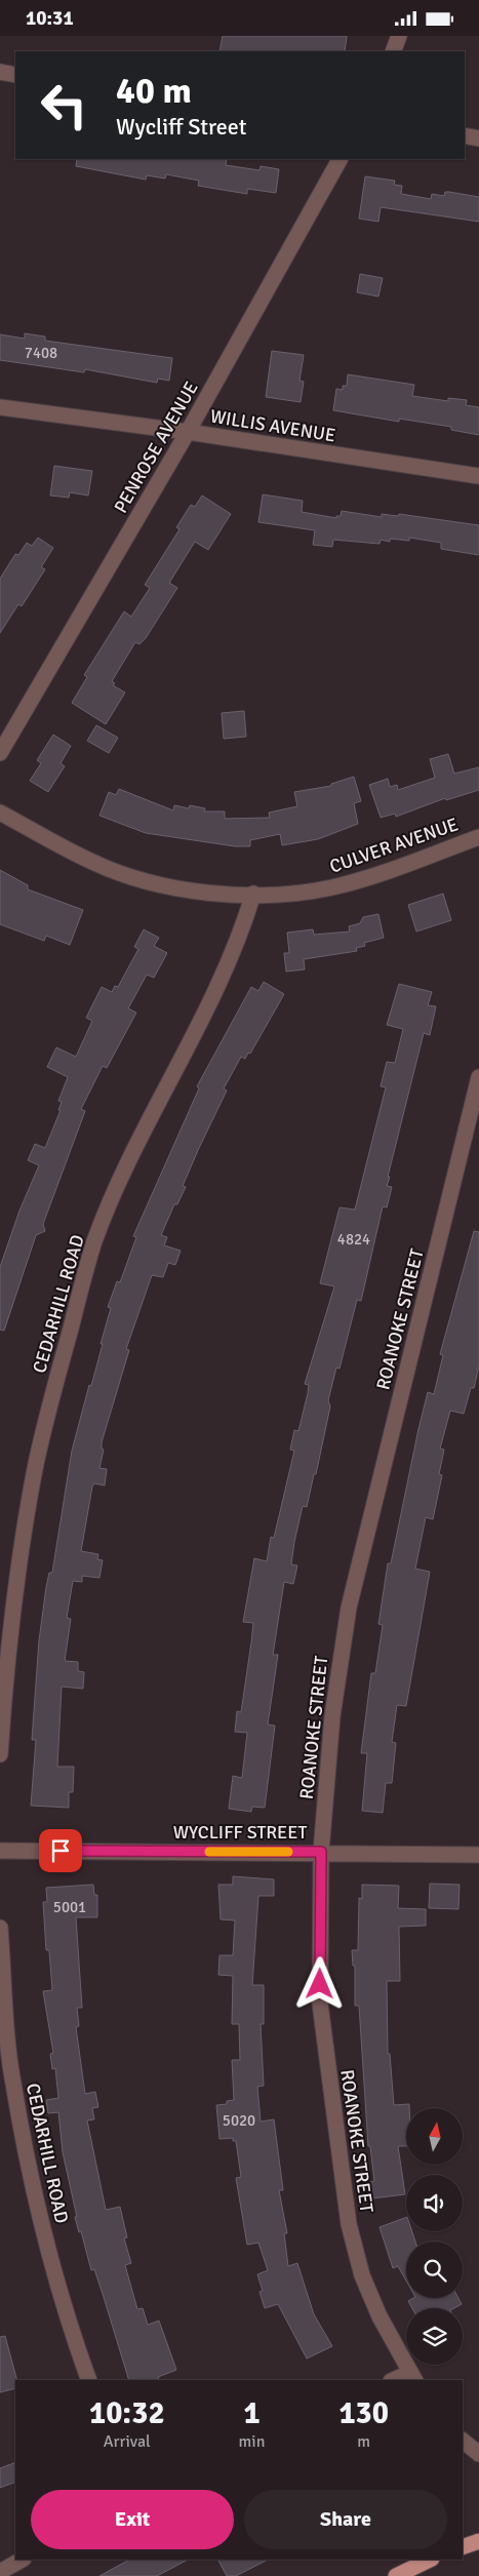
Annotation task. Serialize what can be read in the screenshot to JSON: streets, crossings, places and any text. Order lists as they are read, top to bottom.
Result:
{
  "streets": {
    "street": [
      "WILLIS AVENUE",
      "PENROSE AVENUE",
      "CULVER AVENUE",
      "CEDARHILL ROAD",
      "ROANOKE STREET",
      "WYCLIFF STREET"
    ]
  },
  "crossings": [
    ["WILLIS AVENUE", "PENROSE AVENUE"],
    ["CULVER AVENUE", "CEDARHILL ROAD"],
    ["ROANOKE STREET", "WYCLIFF STREET"]
  ],
  "house_numbers": [
    "7408",
    "4824",
    "5001",
    "5020"
  ],
  "north": "top",
  "page": {
    "status": "10:31",
    "turn": ["40 m", "Wycliff Street"],
    "eta": [
      "10:32",
      "Arrival",
      "1",
      "min",
      "130",
      "m"
    ],
    "buttons": ["Exit", "Share"]
  }
}
